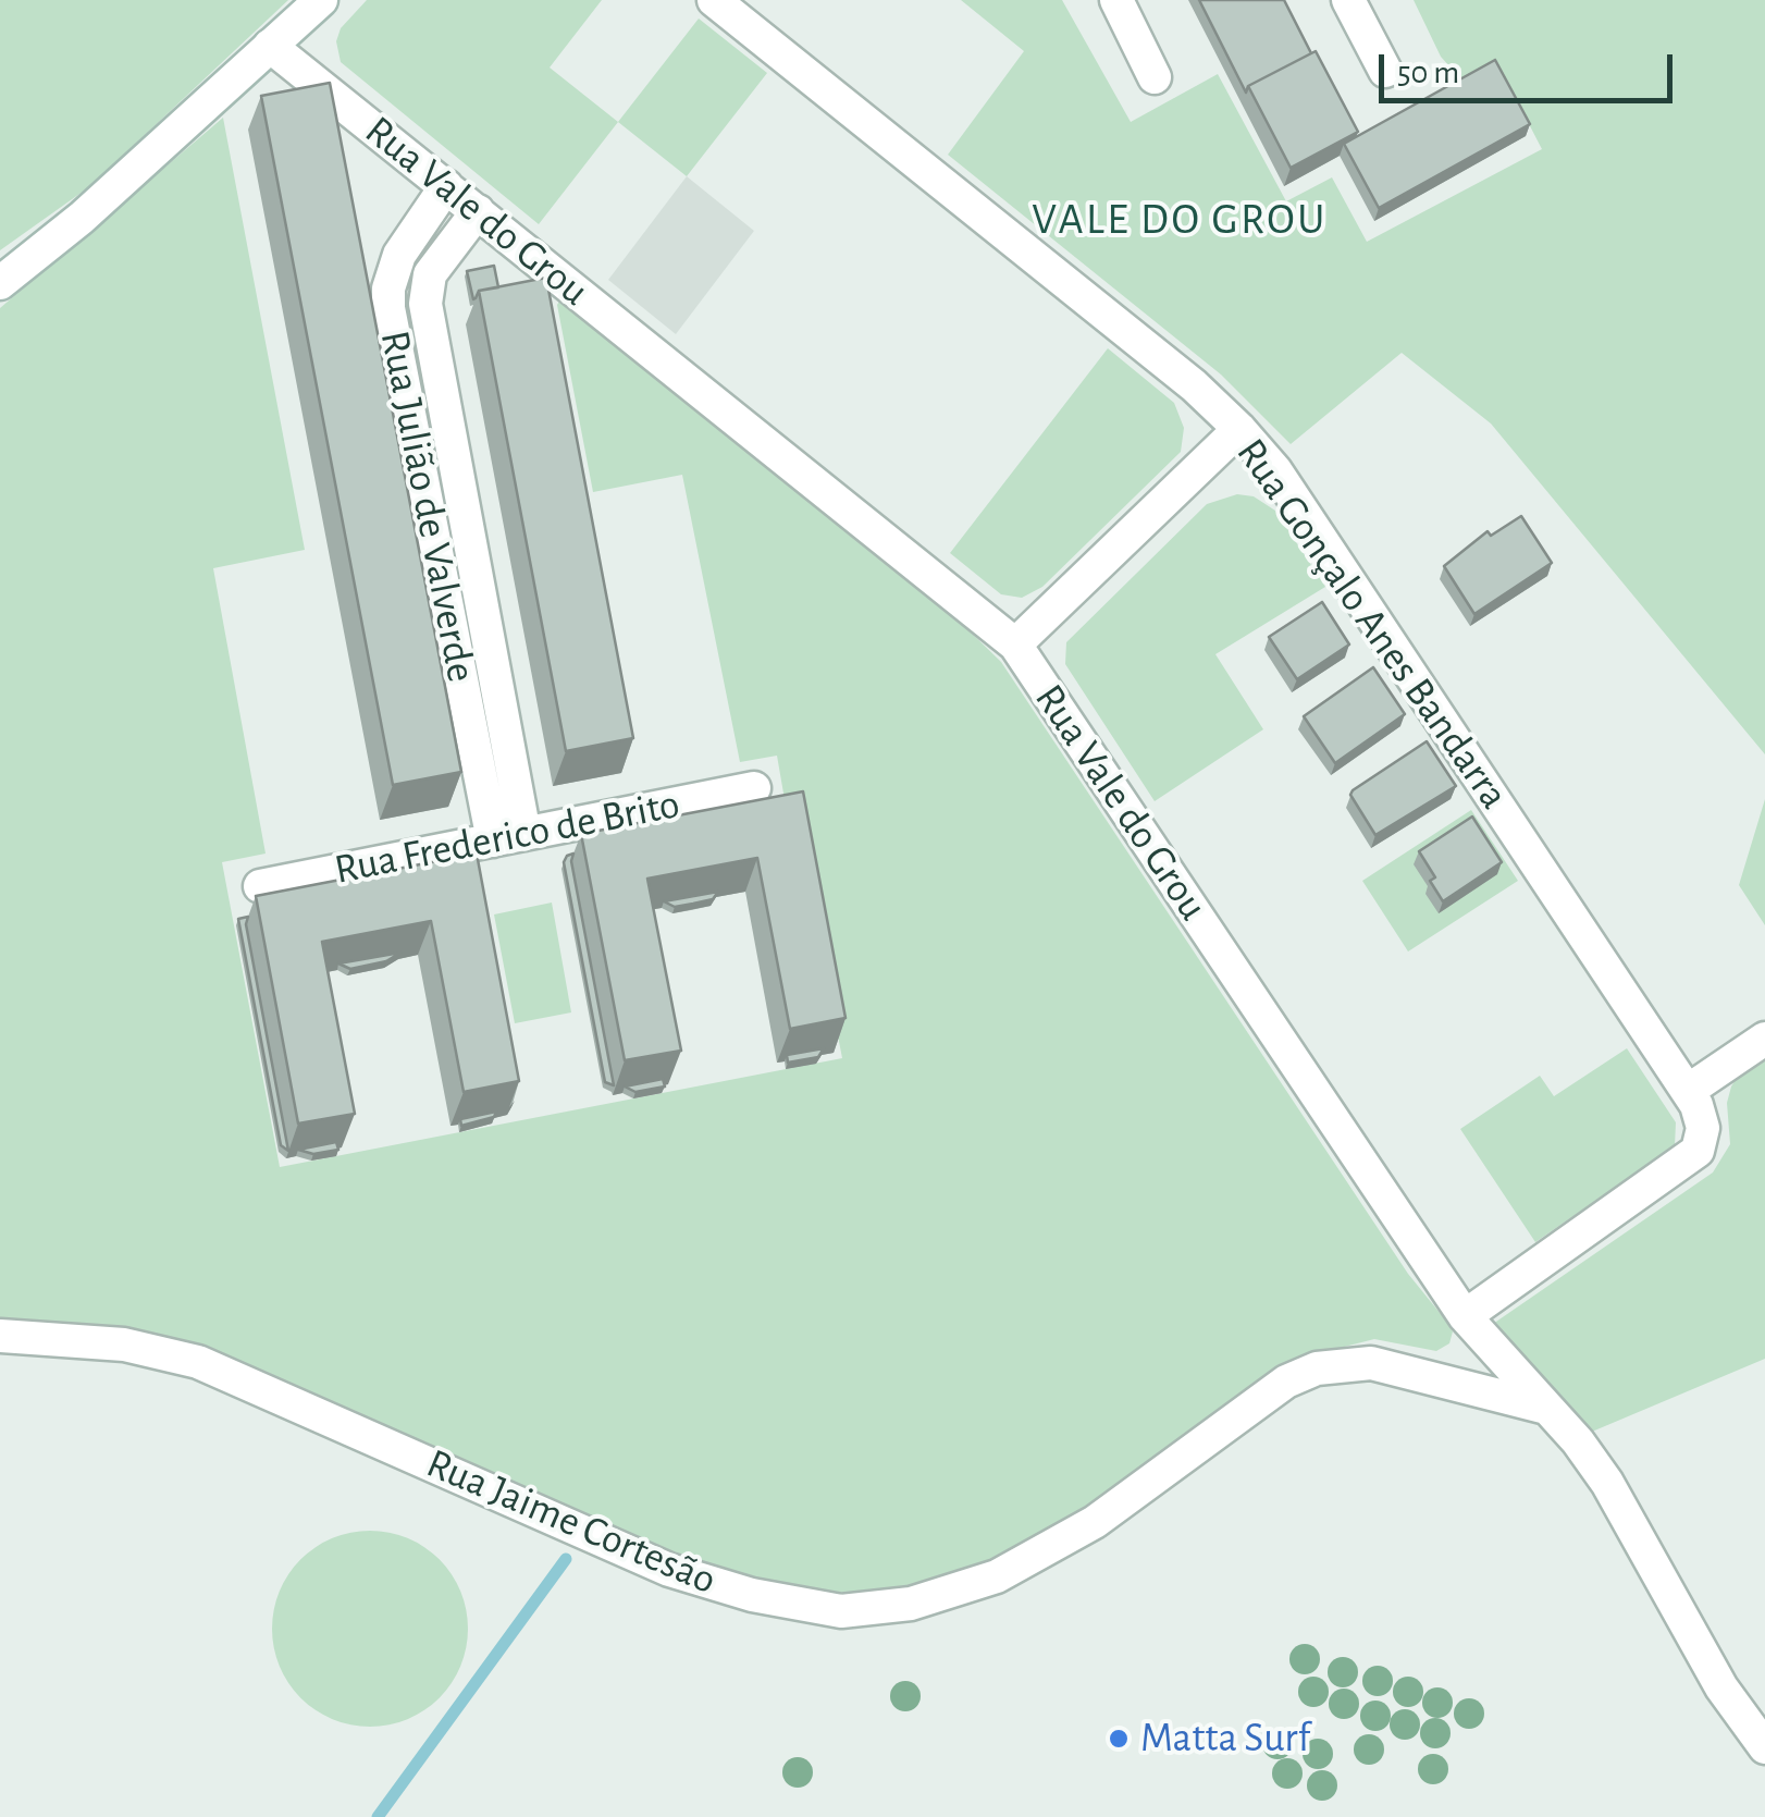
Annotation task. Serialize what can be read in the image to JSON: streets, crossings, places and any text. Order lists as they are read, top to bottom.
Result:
{
  "streets": {
    "street": [
      "Rua Vale do Grou",
      "Rua Julião de Valverde",
      "Rua Gonçalo Anes Bandarra",
      "Rua Frederico de Brito",
      "Rua Jaime Cortesão"
    ]
  },
  "crossings": [
    ["Rua Vale do Grou", "Rua Julião de Valverde"],
    ["Rua Vale do Grou", "Rua Gonçalo Anes Bandarra"],
    ["Rua Vale do Grou", "Rua Jaime Cortesão"],
    ["Rua Julião de Valverde", "Rua Frederico de Brito"]
  ],
  "districts": ["VALE DO GROU"],
  "places": ["Matta Surf"],
  "scale_bar": "50 m"
}
